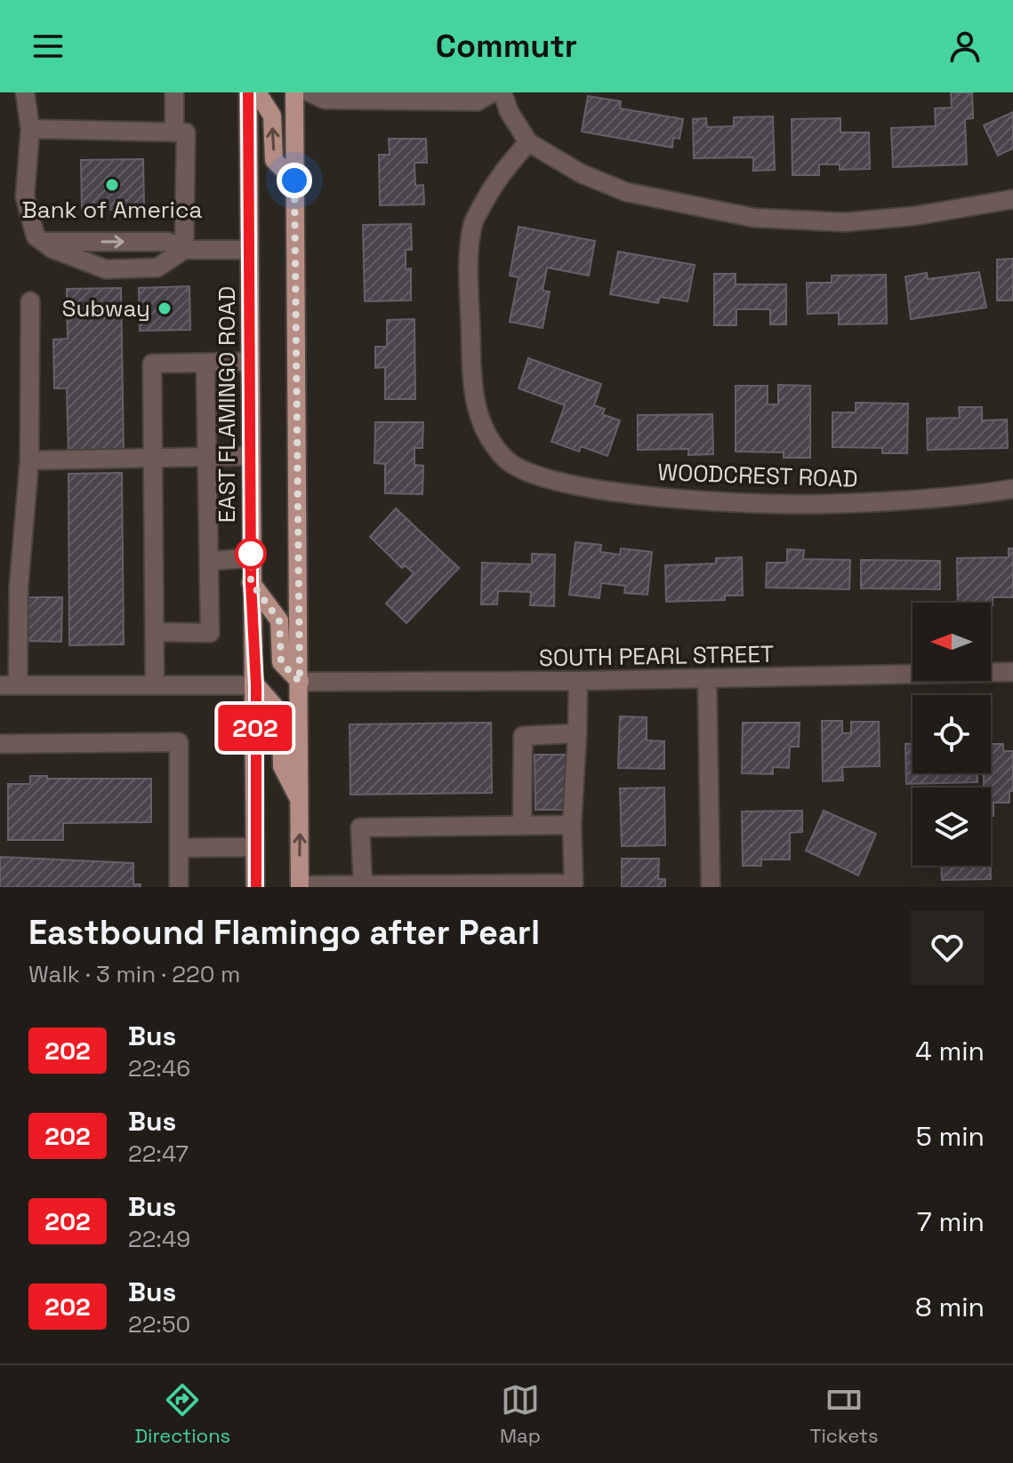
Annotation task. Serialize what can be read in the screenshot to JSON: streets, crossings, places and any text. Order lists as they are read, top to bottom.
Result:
{
  "streets": {
    "main road": ["EAST FLAMINGO ROAD"],
    "street": ["WOODCREST ROAD", "SOUTH PEARL STREET"]
  },
  "places": ["Bank of America", "Subway"],
  "lines": ["bus line 202"],
  "north": "left",
  "page": {
    "header": "Commutr",
    "on_map": "202",
    "heading": ["Eastbound Flamingo after Pearl", "Walk · 3 min · 220 m"],
    "list": [
      {
        "mark": "202",
        "name": "Bus",
        "note": "22:46",
        "value": "4 min"
      },
      {
        "mark": "202",
        "name": "Bus",
        "note": "22:47",
        "value": "5 min"
      },
      {
        "mark": "202",
        "name": "Bus",
        "note": "22:49",
        "value": "7 min"
      },
      {
        "mark": "202",
        "name": "Bus",
        "note": "22:50",
        "value": "8 min"
      }
    ],
    "tabs": ["Directions", "Map", "Tickets"]
  }
}
